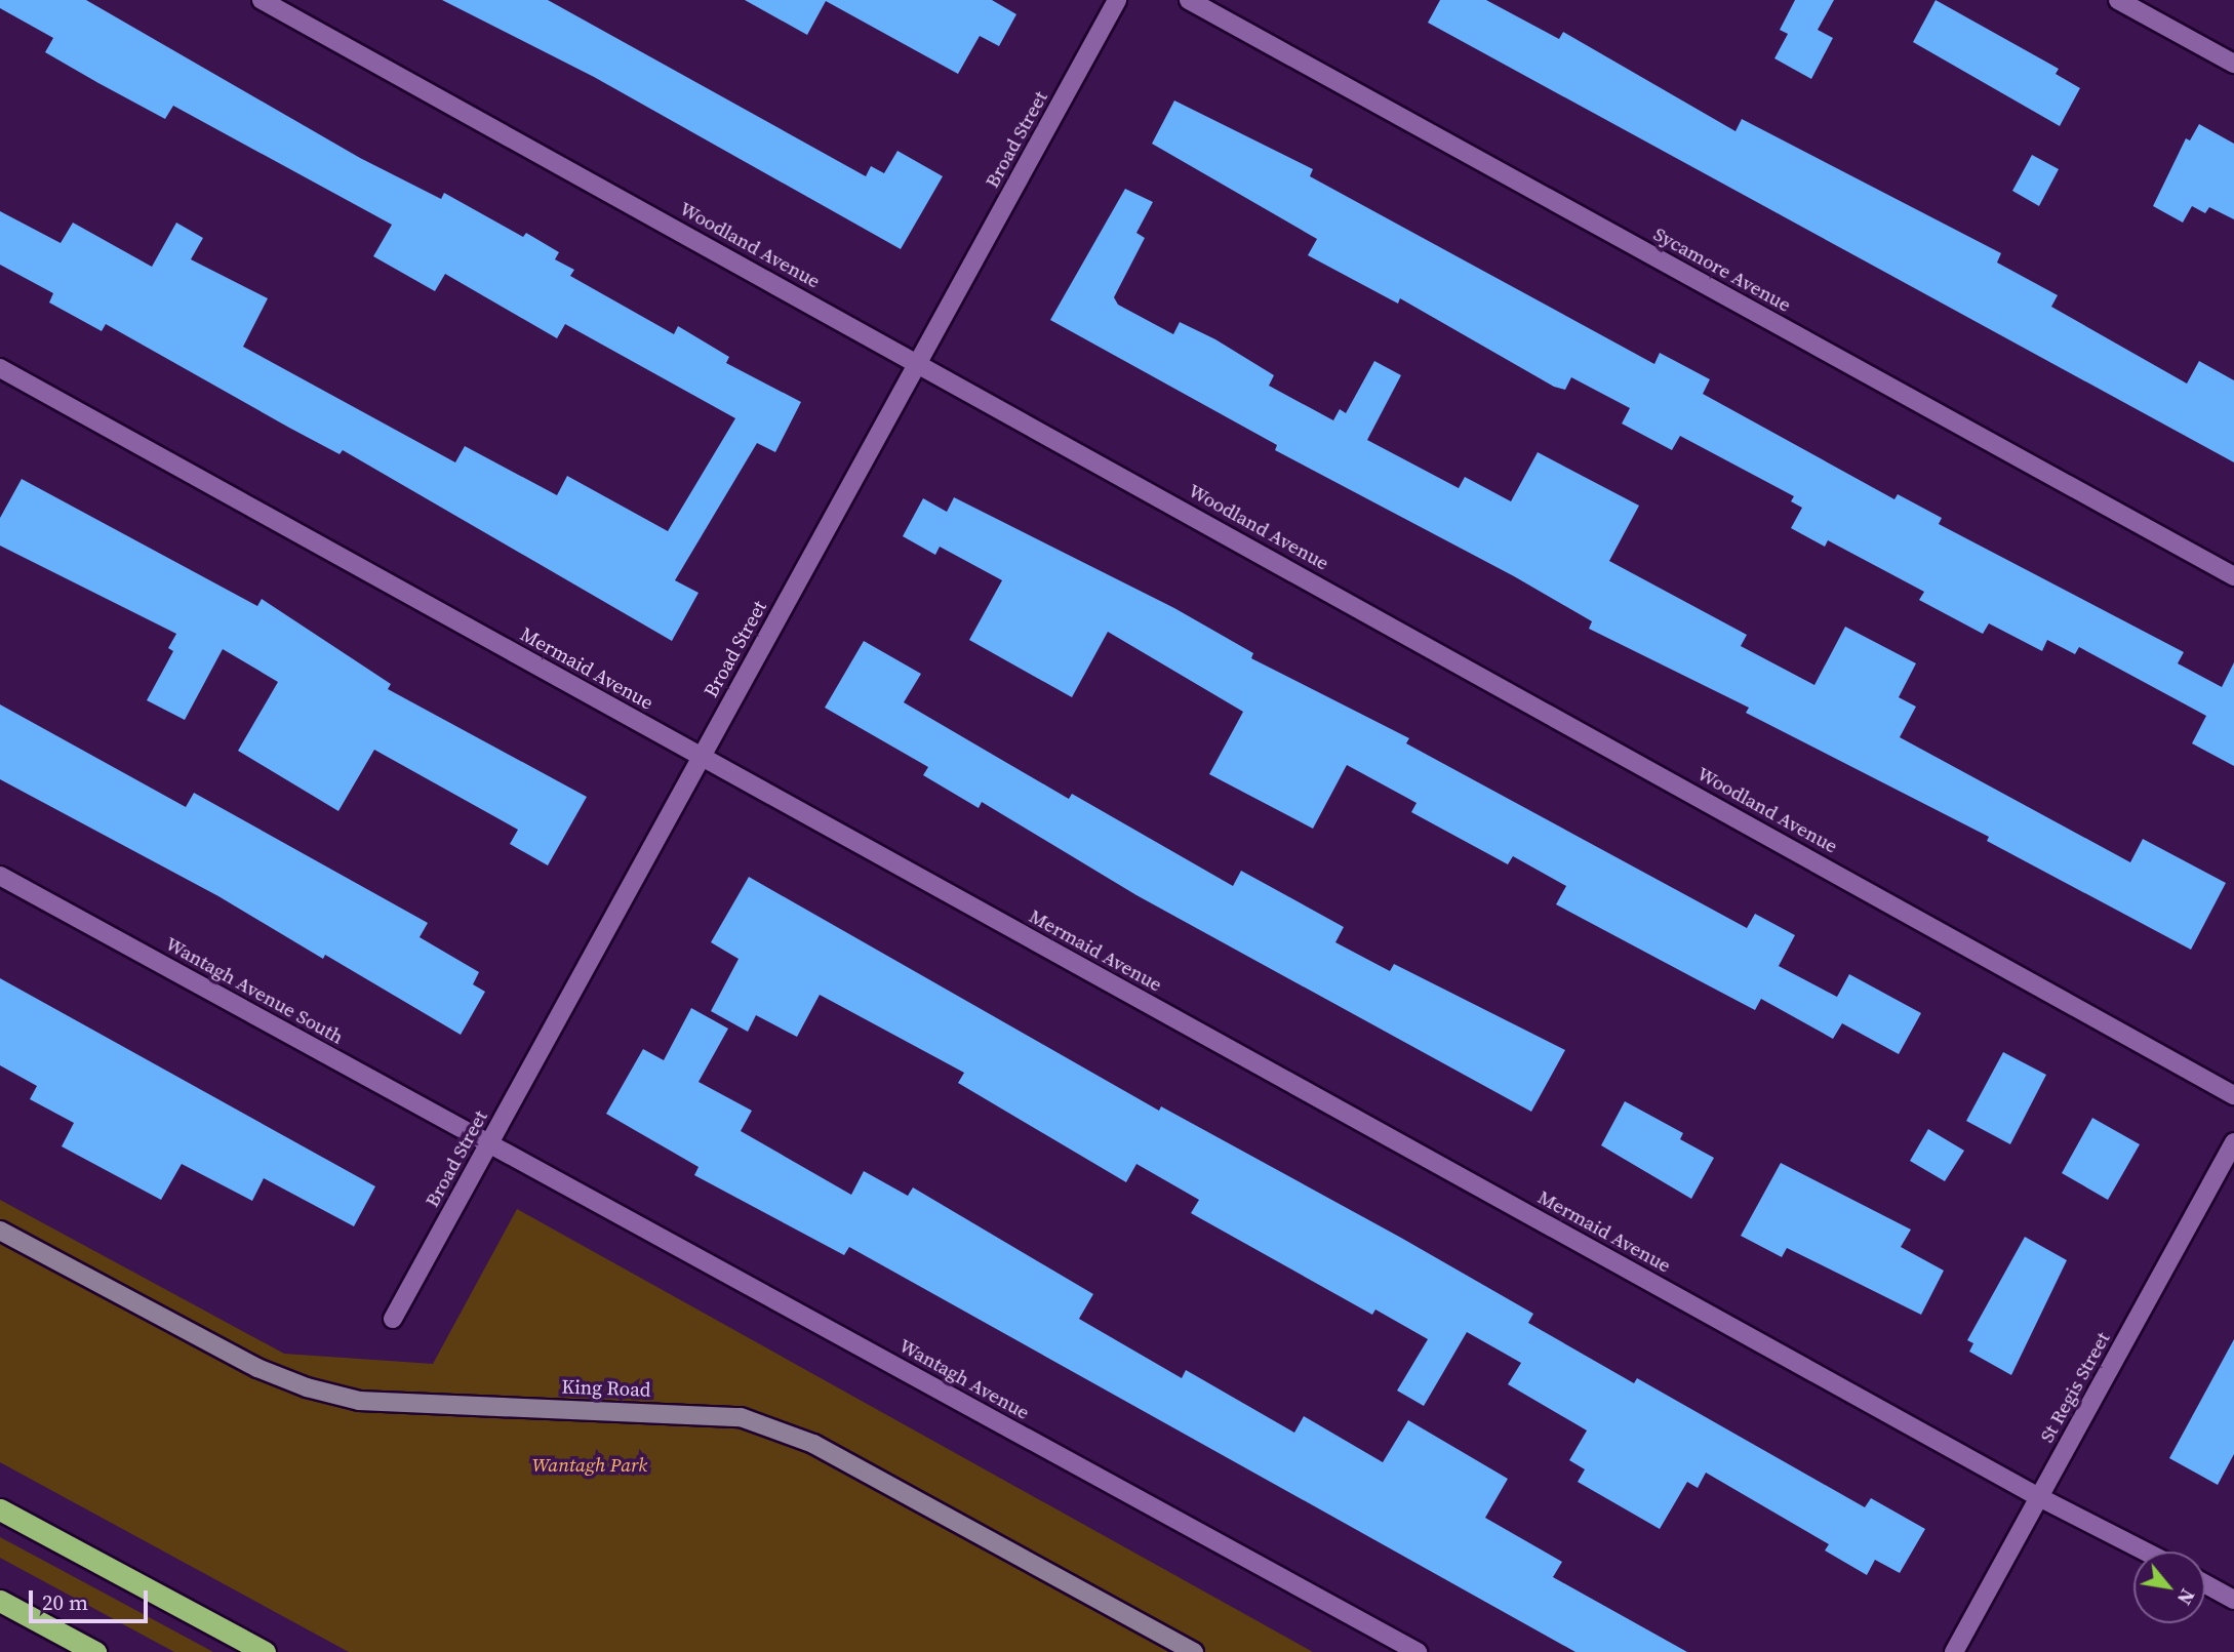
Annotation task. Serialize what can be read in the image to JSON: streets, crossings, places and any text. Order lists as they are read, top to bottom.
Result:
{
  "streets": {
    "street": [
      "Broad Street",
      "Woodland Avenue",
      "Sycamore Avenue",
      "Mermaid Avenue",
      "Wantagh Avenue South",
      "Wantagh Avenue",
      "St Regis Street",
      "King Road"
    ]
  },
  "crossings": [
    ["Broad Street", "Woodland Avenue"],
    ["Broad Street", "Mermaid Avenue"],
    ["Broad Street", "Wantagh Avenue South"],
    ["Broad Street", "Wantagh Avenue"],
    ["Mermaid Avenue", "St Regis Street"],
    ["Wantagh Avenue South", "Wantagh Avenue"]
  ],
  "parks": ["Wantagh Park"],
  "scale_bar": "20 m",
  "north": "bottom right"
}
